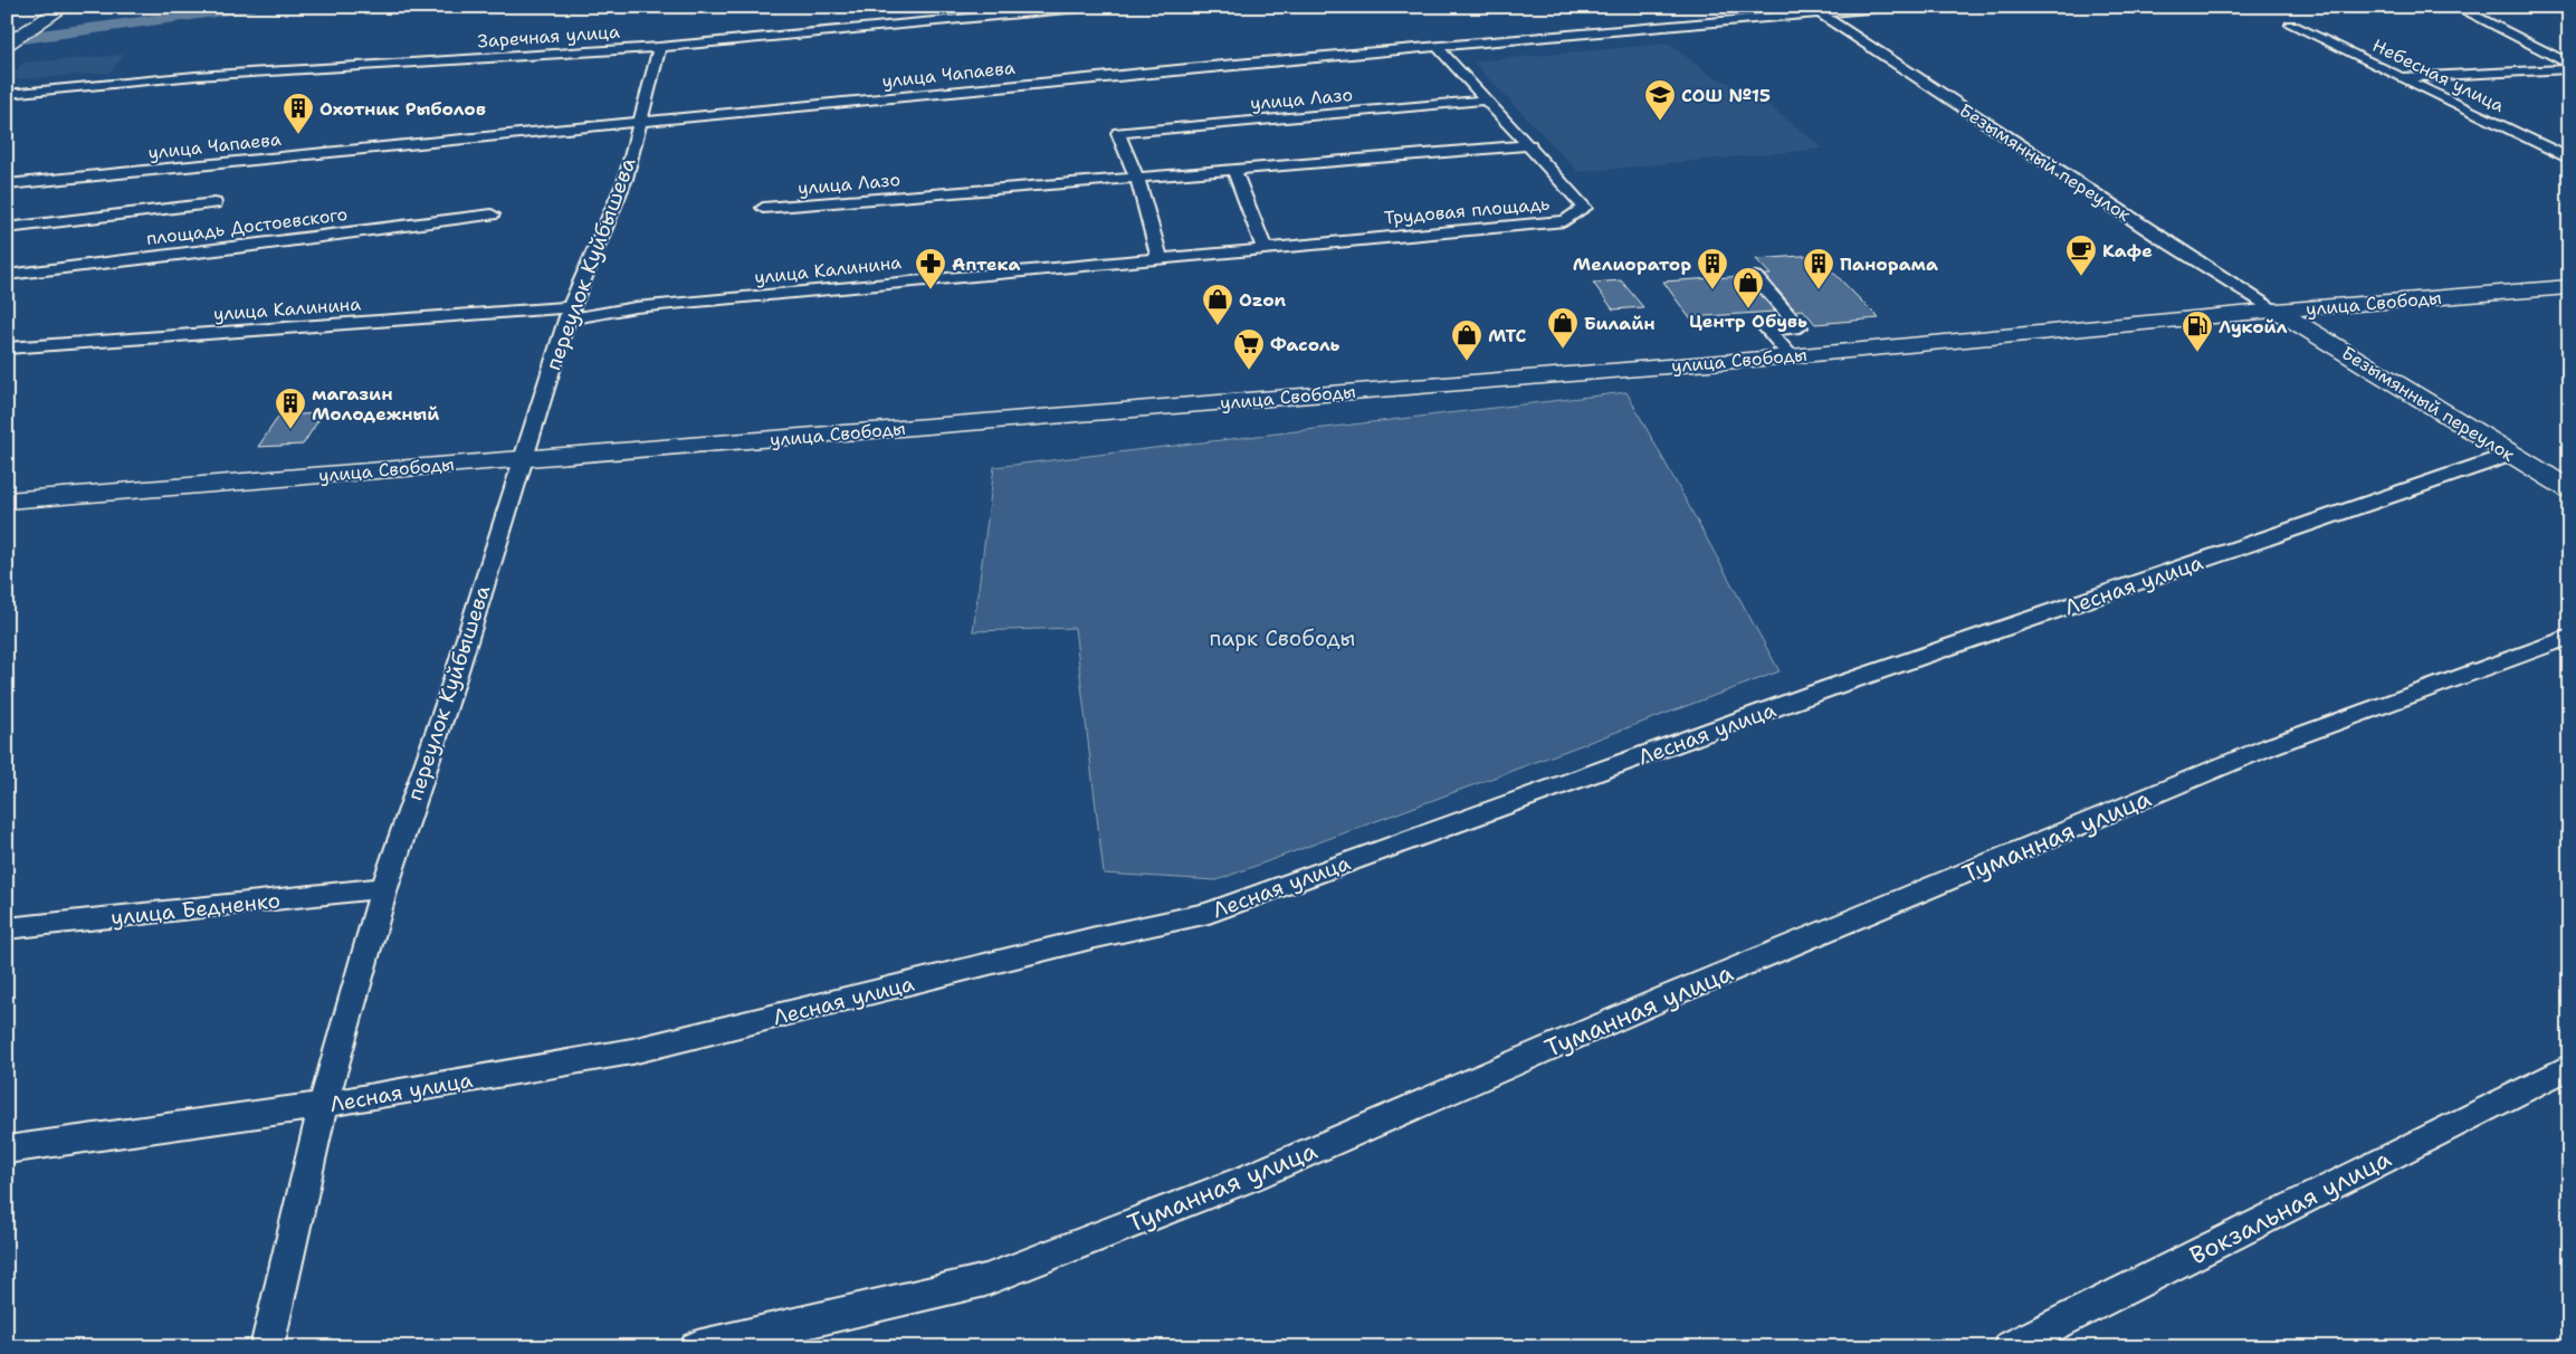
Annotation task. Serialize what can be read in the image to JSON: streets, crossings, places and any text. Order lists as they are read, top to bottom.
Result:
{
  "streets": {
    "main road": ["Безымянный переулок", "улица Свободы"],
    "street": [
      "Заречная улица",
      "улица Чапаева",
      "Небесная улица",
      "улица Лазо",
      "Трудовая площадь",
      "площадь Достоевского",
      "переулок Куйбышева",
      "улица Калинина",
      "Лесная улица",
      "Туманная улица",
      "улица Бедненко",
      "Вокзальная улица"
    ]
  },
  "crossings": [
    ["Заречная улица", "переулок Куйбышева"],
    ["улица Чапаева", "Безымянный переулок"],
    ["улица Чапаева", "Трудовая площадь"],
    ["улица Чапаева", "переулок Куйбышева"],
    ["улица Лазо", "Трудовая площадь"],
    ["Безымянный переулок", "улица Свободы"],
    ["Безымянный переулок", "Лесная улица"],
    ["Трудовая площадь", "улица Калинина"],
    ["переулок Куйбышева", "улица Калинина"],
    ["переулок Куйбышева", "улица Свободы"],
    ["переулок Куйбышева", "Лесная улица"],
    ["переулок Куйбышева", "улица Бедненко"]
  ],
  "parks": ["парк Свободы"],
  "places": {
    "school or university": ["СОШ №15"],
    "building": [
      "Охотник Рыболов",
      "Мелиоратор",
      "Панорама",
      "магазин Молодежный"
    ],
    "cafe": ["Кафе"],
    "pharmacy": ["Аптека"],
    "shop": [
      "Центр Обувь",
      "Ozon",
      "Билайн",
      "МТС"
    ],
    "fuel station": ["Лукойл"],
    "supermarket": ["Фасоль"]
  }
}
